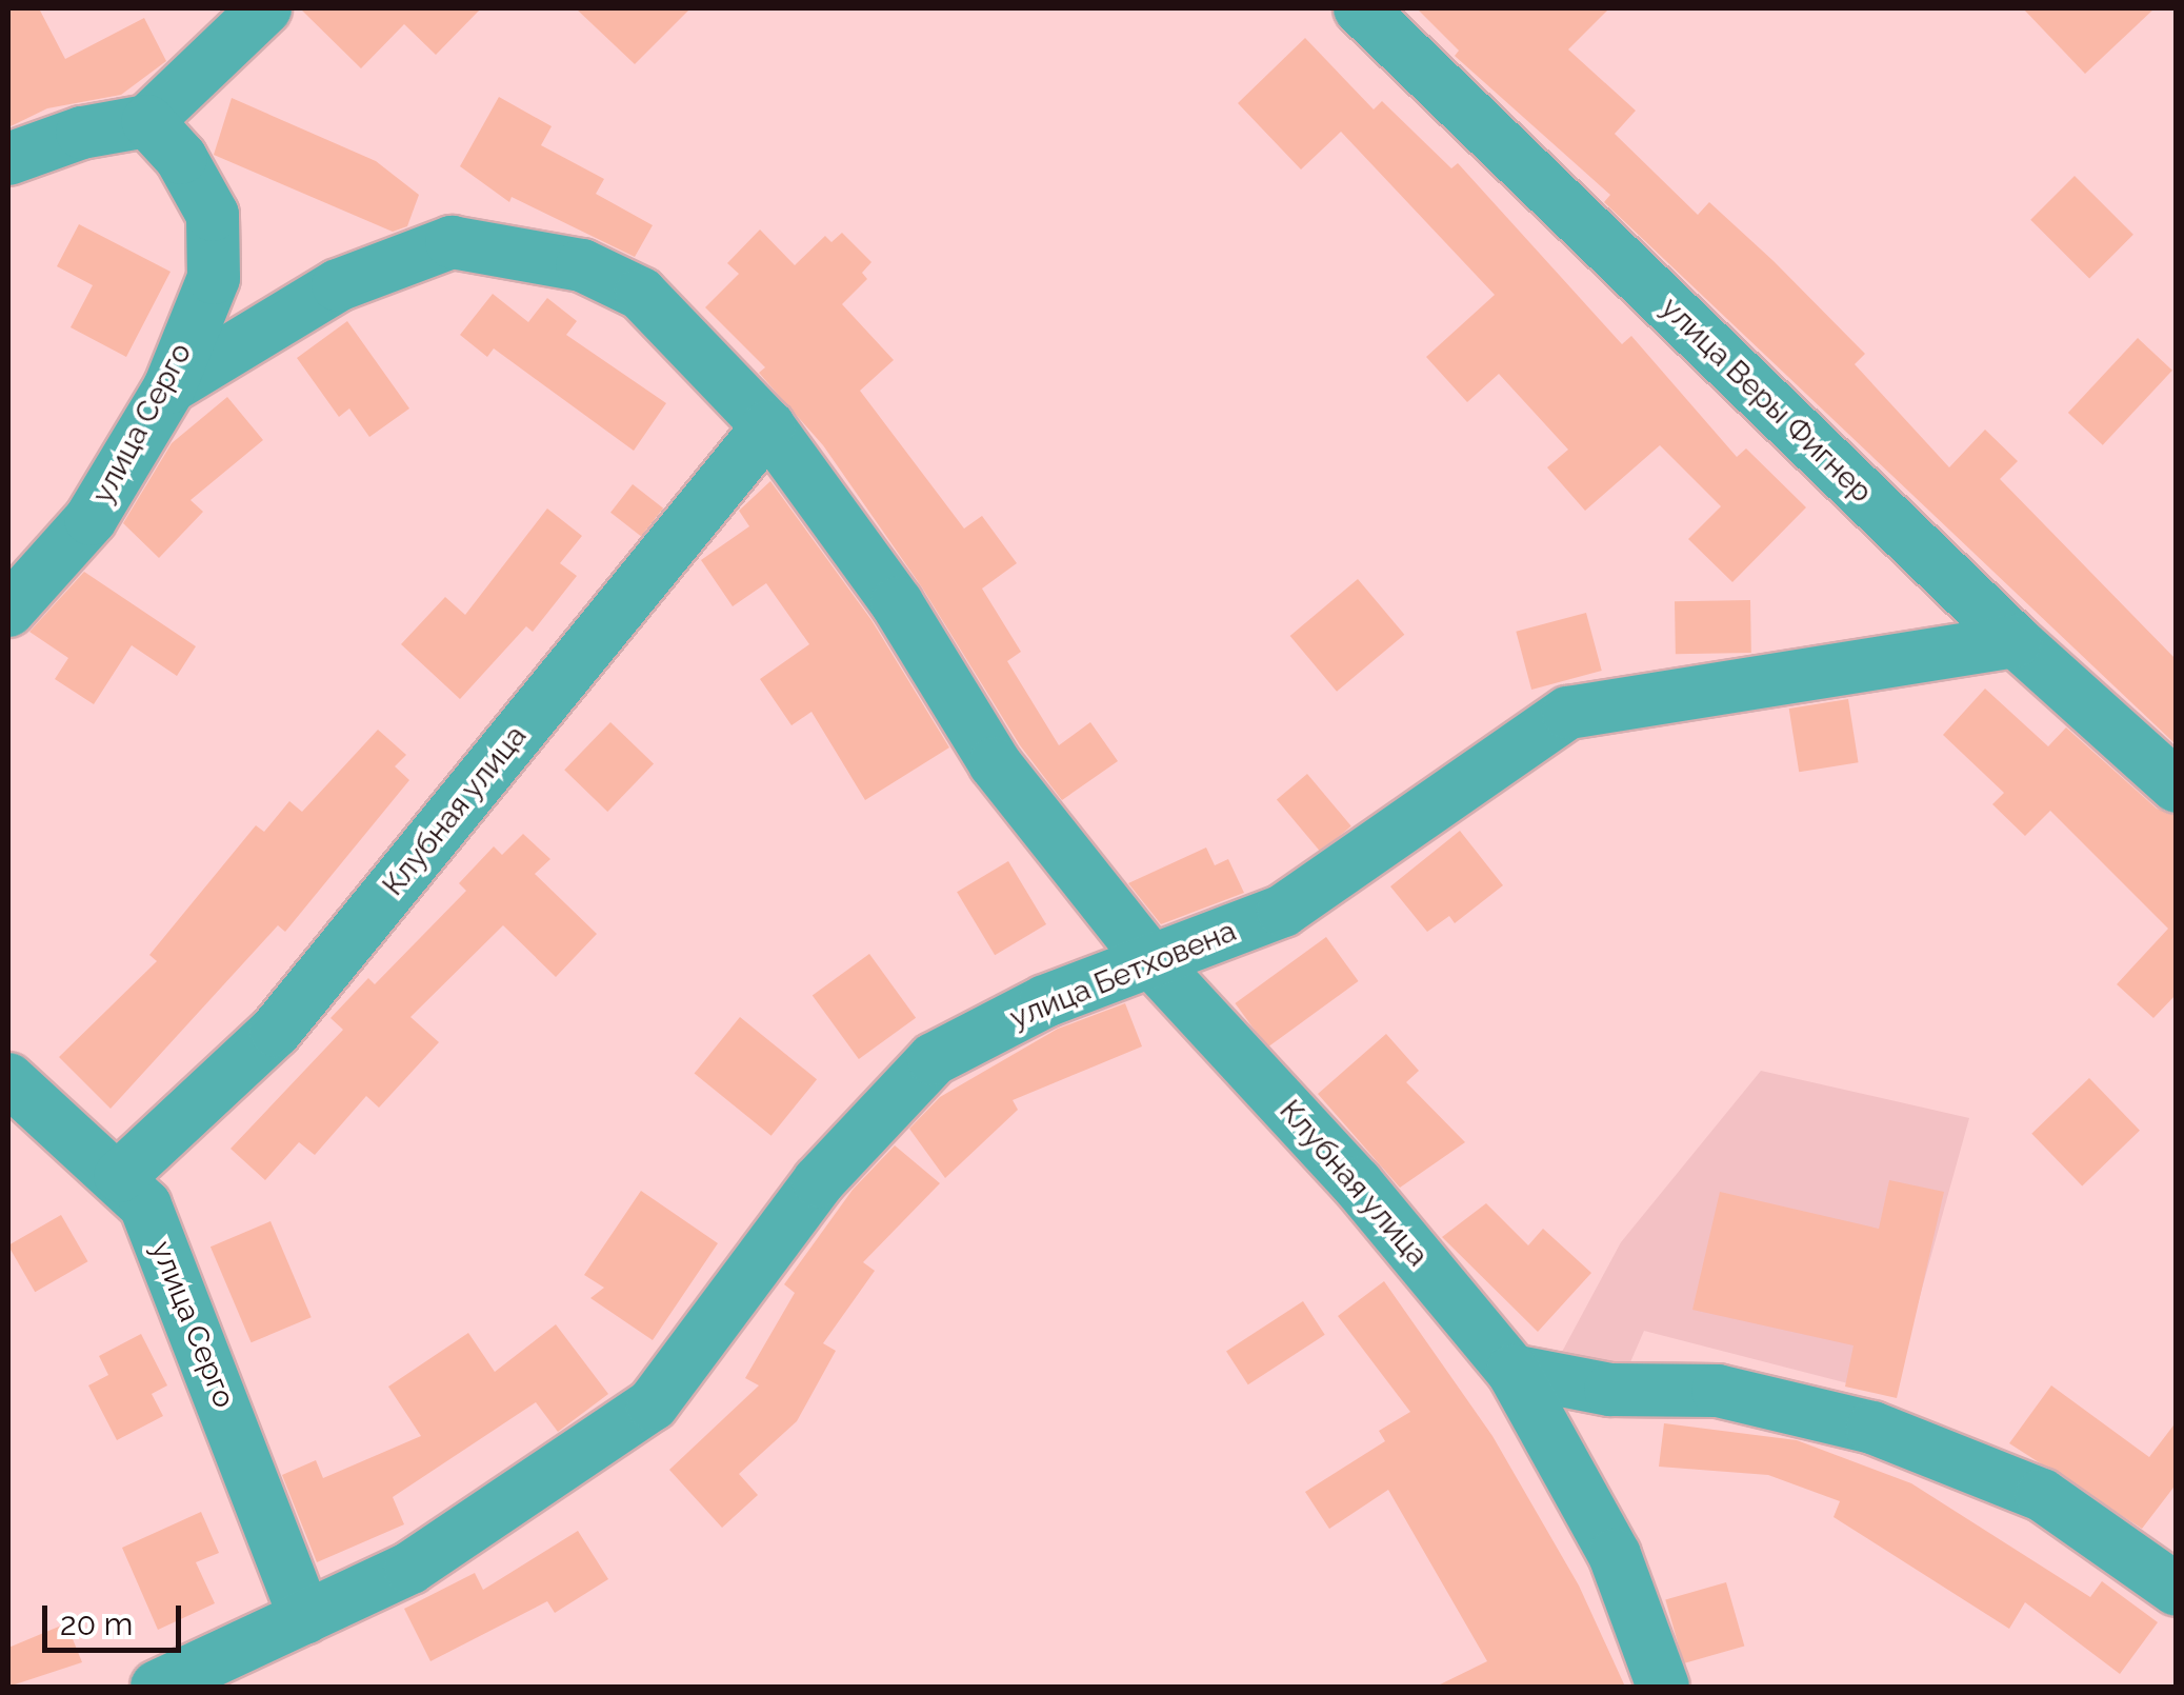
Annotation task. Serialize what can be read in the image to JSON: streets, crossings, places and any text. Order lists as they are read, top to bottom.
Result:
{
  "streets": {
    "street": [
      "улица Веры Фигнер",
      "улица Серго",
      "Клубная улица",
      "улица Бетховена"
    ]
  },
  "crossings": [
    ["улица Веры Фигнер", "улица Бетховена"],
    ["улица Серго", "Клубная улица"],
    ["улица Серго", "улица Бетховена"],
    ["Клубная улица", "улица Бетховена"]
  ],
  "scale_bar": "20 m"
}
